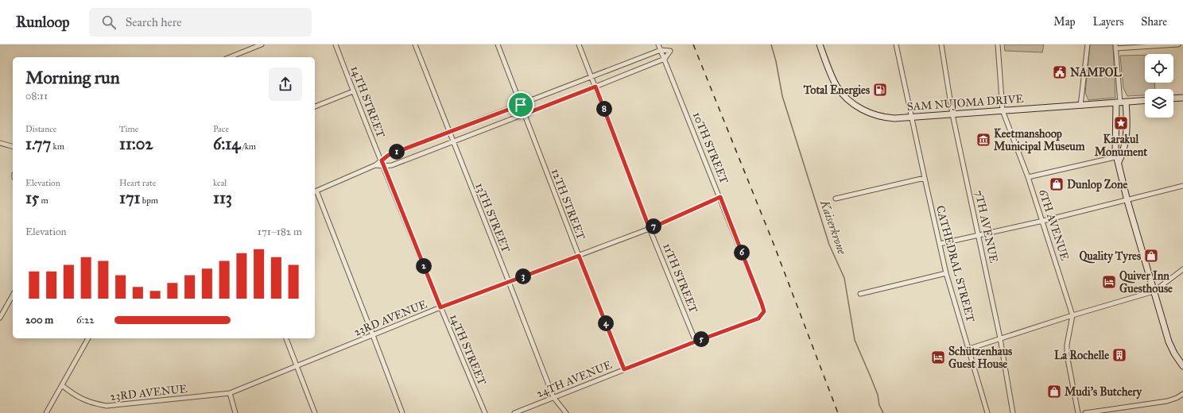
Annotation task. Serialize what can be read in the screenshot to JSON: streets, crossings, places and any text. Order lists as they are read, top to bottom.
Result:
{
  "streets": {
    "main road": ["SAM NUJOMA DRIVE"],
    "street": [
      "14TH STREET",
      "10TH STREET",
      "12TH STREET",
      "13TH STREET",
      "6TH AVENUE",
      "7TH AVENUE",
      "CATHEDRAL STREET",
      "11TH STREET",
      "23RD AVENUE",
      "24TH AVENUE"
    ]
  },
  "crossings": [
    ["14TH STREET", "23RD AVENUE"],
    ["SAM NUJOMA DRIVE", "6TH AVENUE"],
    ["SAM NUJOMA DRIVE", "7TH AVENUE"],
    ["SAM NUJOMA DRIVE", "CATHEDRAL STREET"],
    ["10TH STREET", "23RD AVENUE"],
    ["10TH STREET", "24TH AVENUE"],
    ["12TH STREET", "23RD AVENUE"],
    ["12TH STREET", "24TH AVENUE"],
    ["13TH STREET", "23RD AVENUE"],
    ["13TH STREET", "24TH AVENUE"],
    ["11TH STREET", "23RD AVENUE"],
    ["11TH STREET", "24TH AVENUE"]
  ],
  "water": ["Kaiserkrone"],
  "places": {
    "public building": ["NAMPOL"],
    "fuel station": ["Total Energies"],
    "place": ["Karakul Monument"],
    "museum": ["Keetmanshoop Municipal Museum"],
    "shop": ["Dunlop Zone", "Quality Tyres", "Mudi's Butchery"],
    "hotel": ["Quiver Inn Guesthouse", "Schützenhaus Guest House"],
    "building": ["La Rochelle"]
  },
  "page": {
    "header": "Runloop",
    "search": "Search here",
    "nav": ["Map", "Layers", "Share"],
    "heading": ["Morning run", "08:11"],
    "pins": [
      "8",
      "1",
      "7",
      "6",
      "2",
      "3",
      "4",
      "5"
    ],
    "stats": [
      ["Distance", "1.77 km"],
      ["Time", "11:02"],
      ["Pace", "6:14 /km"],
      ["Elevation", "15 m"],
      ["Heart rate", "171 bpm"],
      ["kcal", "113"]
    ],
    "chart": ["Elevation", "171–182 m"],
    "list": [
      {
        "name": "200 m",
        "note": "6:22"
      }
    ]
  }
}
